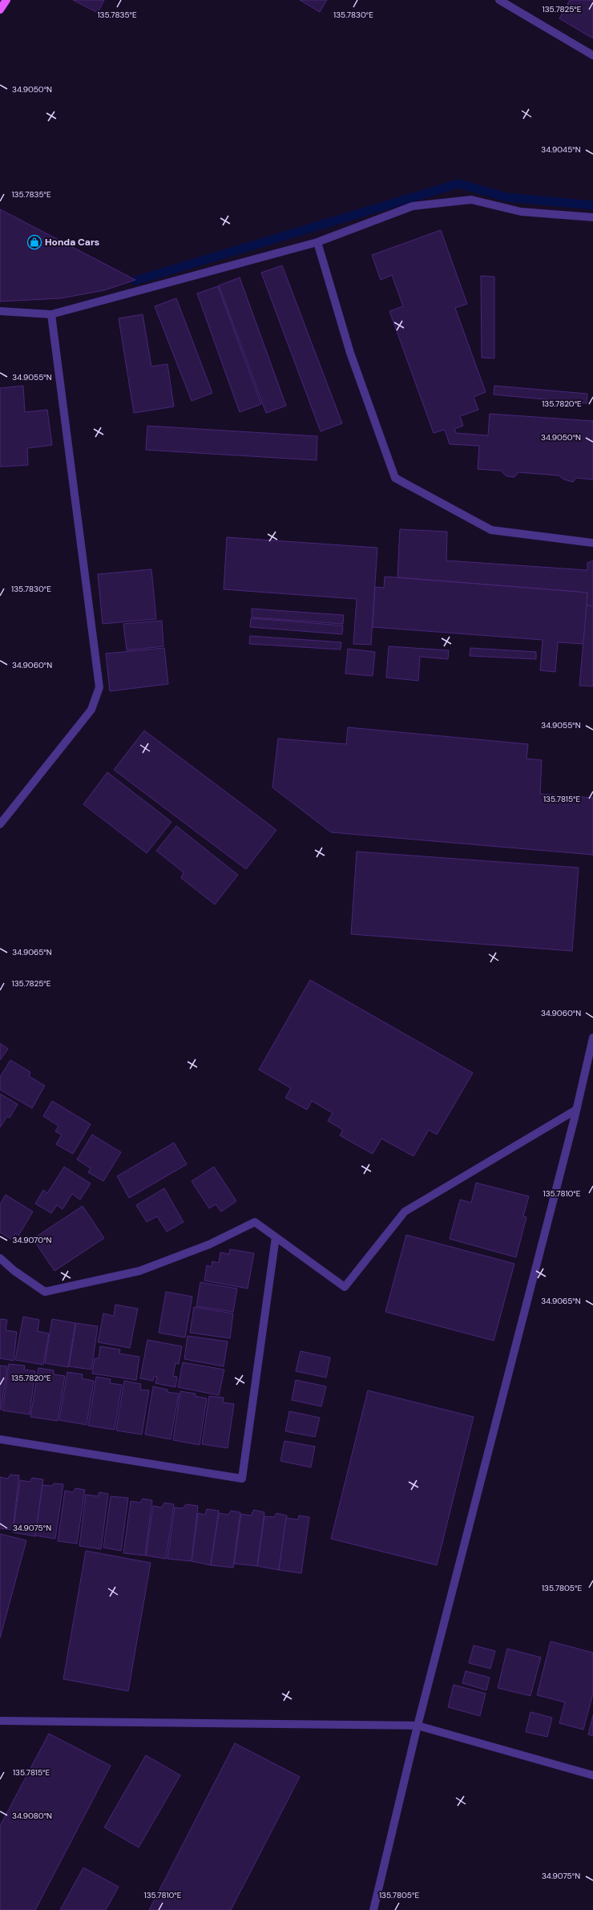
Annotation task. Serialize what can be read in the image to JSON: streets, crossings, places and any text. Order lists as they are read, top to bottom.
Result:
{
  "places": {
    "shop": ["Honda Cars"]
  },
  "coordinates": [
    "135.7825°E",
    "135.7835°E",
    "135.7830°E",
    "34.9050°N",
    "34.9045°N",
    "34.9055°N",
    "135.7820°E",
    "34.9060°N",
    "135.7815°E",
    "34.9065°N",
    "135.7810°E",
    "34.9070°N",
    "34.9075°N",
    "135.7805°E",
    "34.9080°N"
  ]
}
